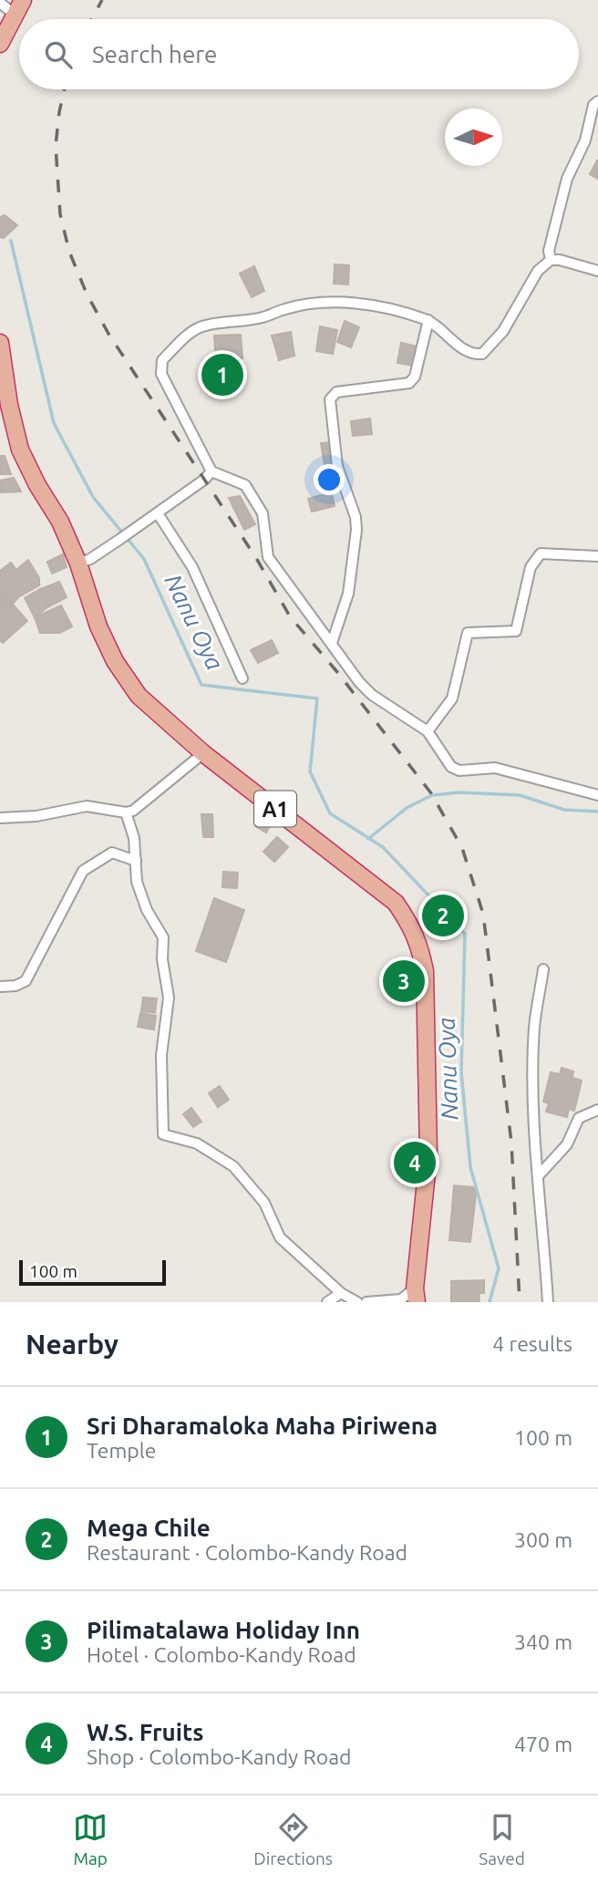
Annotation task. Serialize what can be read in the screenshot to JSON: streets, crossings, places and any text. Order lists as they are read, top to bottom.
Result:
{
  "streets": {
    "highway": ["A1"]
  },
  "water": ["Nanu Oya"],
  "scale_bar": "100 m",
  "north": "right",
  "page": {
    "search": "Search here",
    "pins": [
      "1",
      "2",
      "3",
      "4"
    ],
    "scale": "100 m",
    "heading": ["Nearby", "4 results"],
    "list": [
      {
        "mark": "1",
        "name": "Sri Dharamaloka Maha Piriwena",
        "note": "Temple",
        "value": "100 m"
      },
      {
        "mark": "2",
        "name": "Mega Chile",
        "note": "Restaurant · Colombo-Kandy Road",
        "value": "300 m"
      },
      {
        "mark": "3",
        "name": "Pilimatalawa Holiday Inn",
        "note": "Hotel · Colombo-Kandy Road",
        "value": "340 m"
      },
      {
        "mark": "4",
        "name": "W.S. Fruits",
        "note": "Shop · Colombo-Kandy Road",
        "value": "470 m"
      }
    ],
    "nav": ["Map", "Directions", "Saved"]
  }
}
